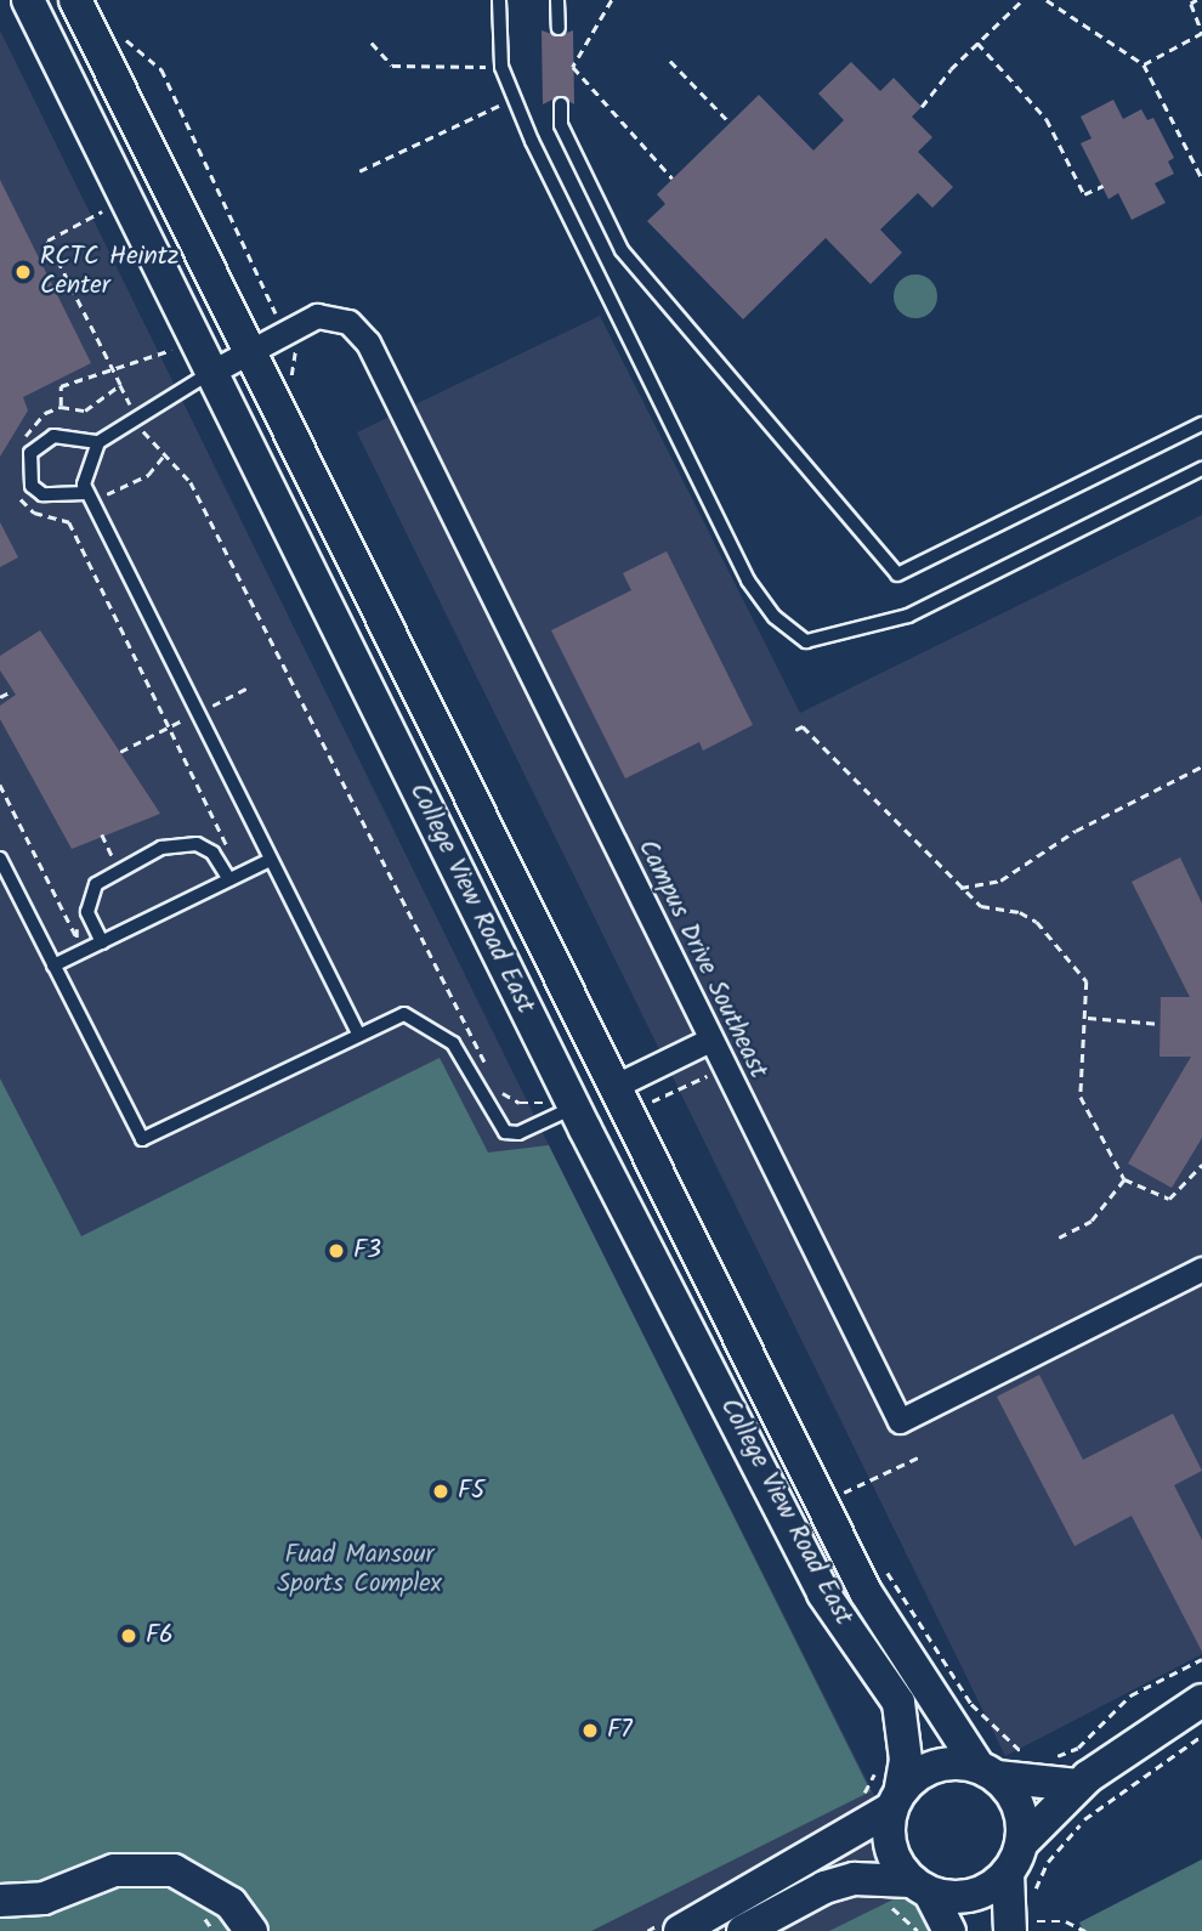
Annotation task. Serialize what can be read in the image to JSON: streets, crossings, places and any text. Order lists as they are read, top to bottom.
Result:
{
  "streets": {
    "main road": ["College View Road East"],
    "street": ["Campus Drive Southeast"]
  },
  "crossings": [
    ["College View Road East", "Campus Drive Southeast"]
  ],
  "parks": ["Fuad Mansour Sports Complex"],
  "places": [
    "RCTC Heintz Center",
    "F3",
    "F5",
    "F6",
    "F7"
  ]
}
